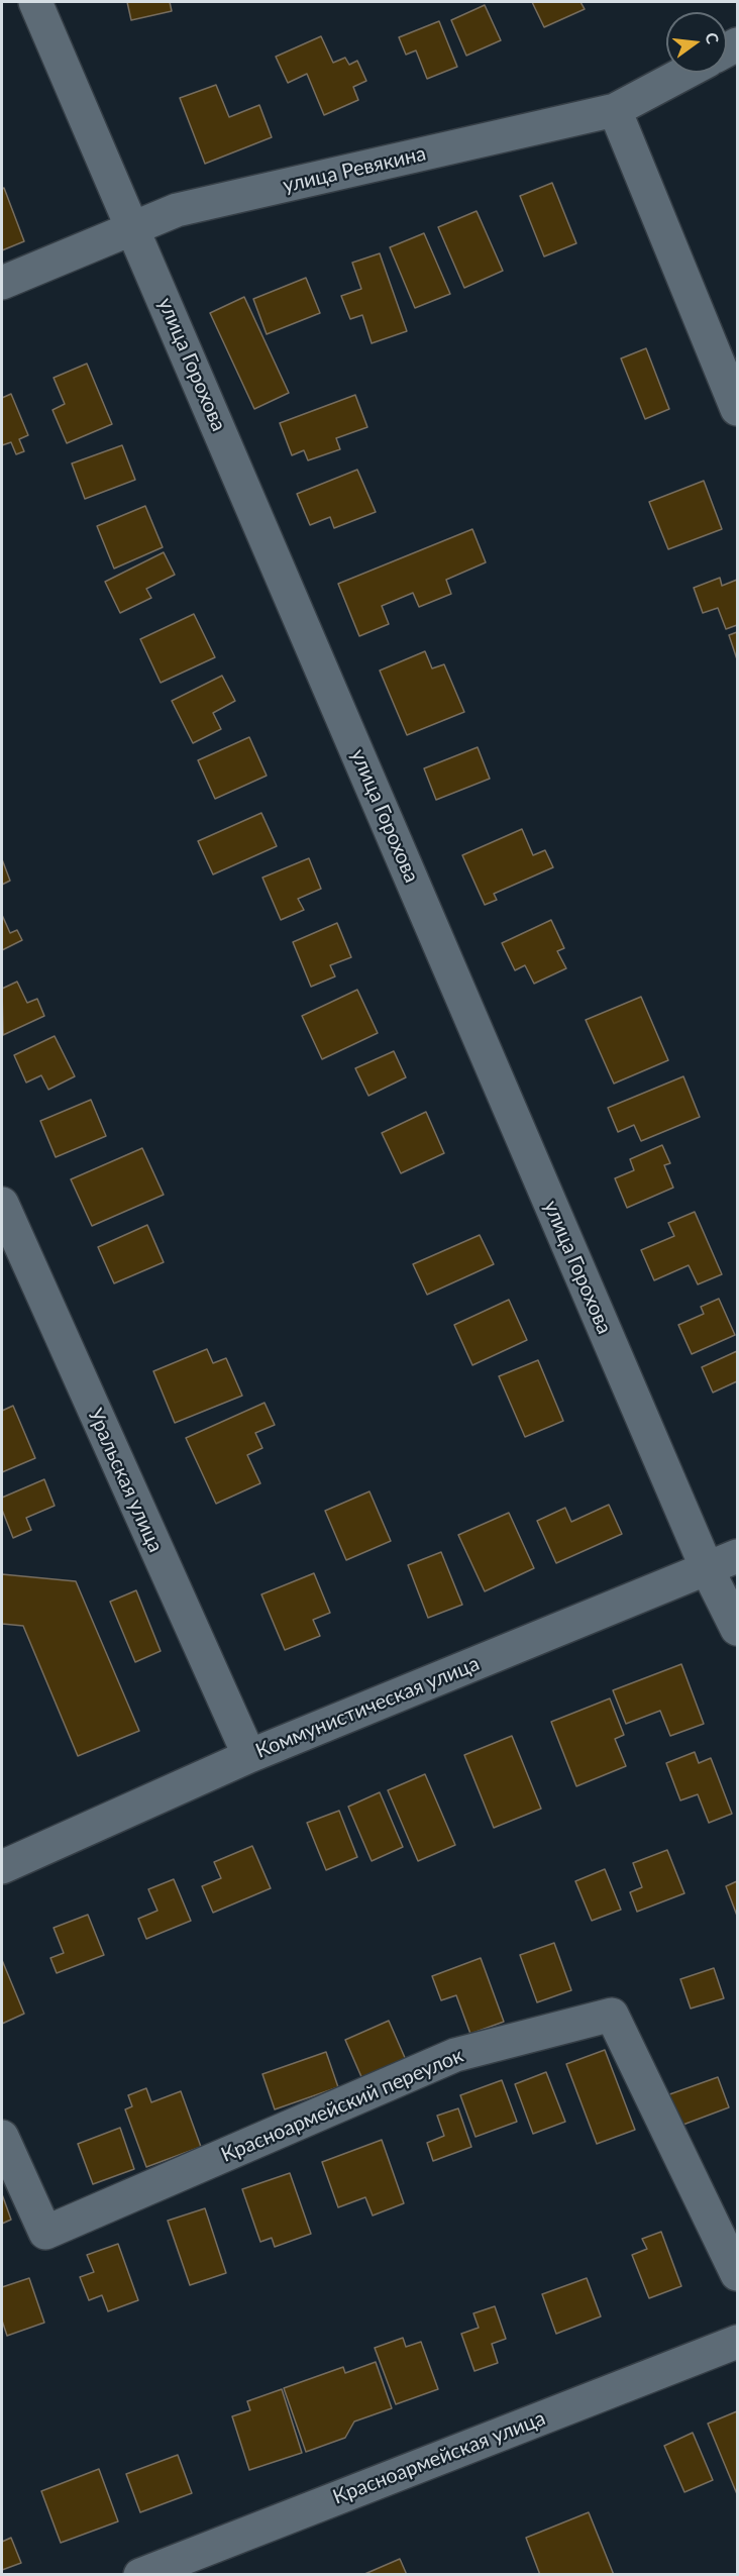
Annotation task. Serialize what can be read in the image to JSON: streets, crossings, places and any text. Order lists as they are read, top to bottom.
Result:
{
  "streets": {
    "street": [
      "улица Ревякина",
      "улица Горохова",
      "Уральская улица",
      "Коммунистическая улица",
      "Красноармейский переулок",
      "Красноармейская улица"
    ]
  },
  "crossings": [
    ["улица Ревякина", "улица Горохова"],
    ["улица Горохова", "Коммунистическая улица"],
    ["Уральская улица", "Коммунистическая улица"]
  ],
  "north": "right"
}
